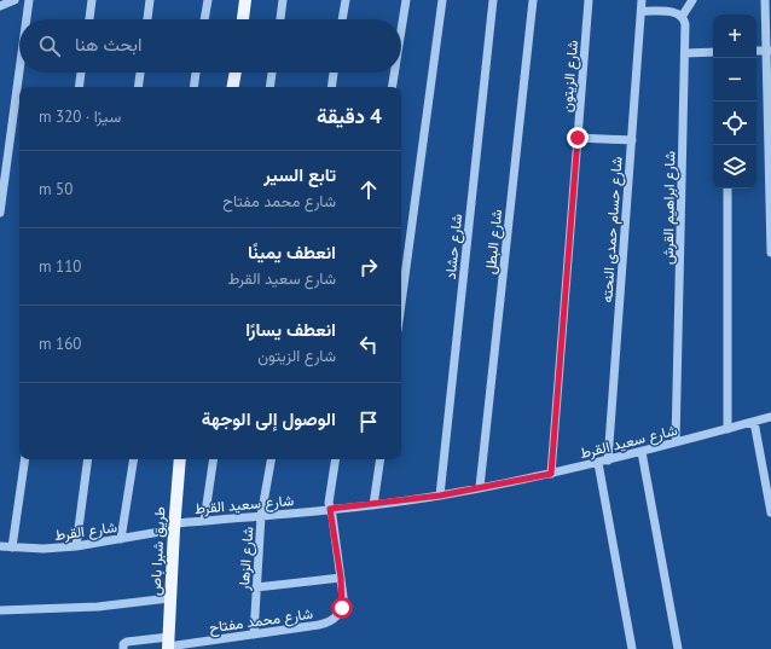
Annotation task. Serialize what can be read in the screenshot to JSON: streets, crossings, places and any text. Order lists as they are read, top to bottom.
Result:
{
  "streets": {
    "main road": ["طريق شبرا باص"],
    "street": [
      "شارع الزيتون",
      "شارع ابراهيم القرش",
      "شارع حسام حمدى النحته",
      "شارع البطل",
      "شارع حشاد",
      "شارع سعيد القرط",
      "شارع القرط",
      "شارع الزهار",
      "شارع محمد مفتاح"
    ]
  },
  "crossings": [
    ["شارع الزيتون", "شارع سعيد القرط"],
    ["شارع ابراهيم القرش", "شارع سعيد القرط"],
    ["شارع حسام حمدى النحته", "شارع سعيد القرط"],
    ["شارع البطل", "شارع سعيد القرط"],
    ["شارع حشاد", "شارع سعيد القرط"],
    ["شارع سعيد القرط", "شارع القرط"],
    ["شارع سعيد القرط", "طريق شبرا باص"],
    ["شارع سعيد القرط", "شارع الزهار"],
    ["شارع سعيد القرط", "شارع محمد مفتاح"],
    ["شارع القرط", "طريق شبرا باص"],
    ["طريق شبرا باص", "شارع محمد مفتاح"],
    ["شارع الزهار", "شارع محمد مفتاح"]
  ],
  "page": {
    "map_buttons": ["+", "−"],
    "search": "ابحث هنا",
    "heading": ["4 دقيقة", "سيرًا · 320 m"],
    "list": [
      ["تابع السير", "شارع محمد مفتاح", "50 m"],
      ["انعطف يمينًا", "شارع سعيد القرط", "110 m"],
      ["انعطف يسارًا", "شارع الزيتون", "160 m"],
      "الوصول إلى الوجهة"
    ]
  }
}
